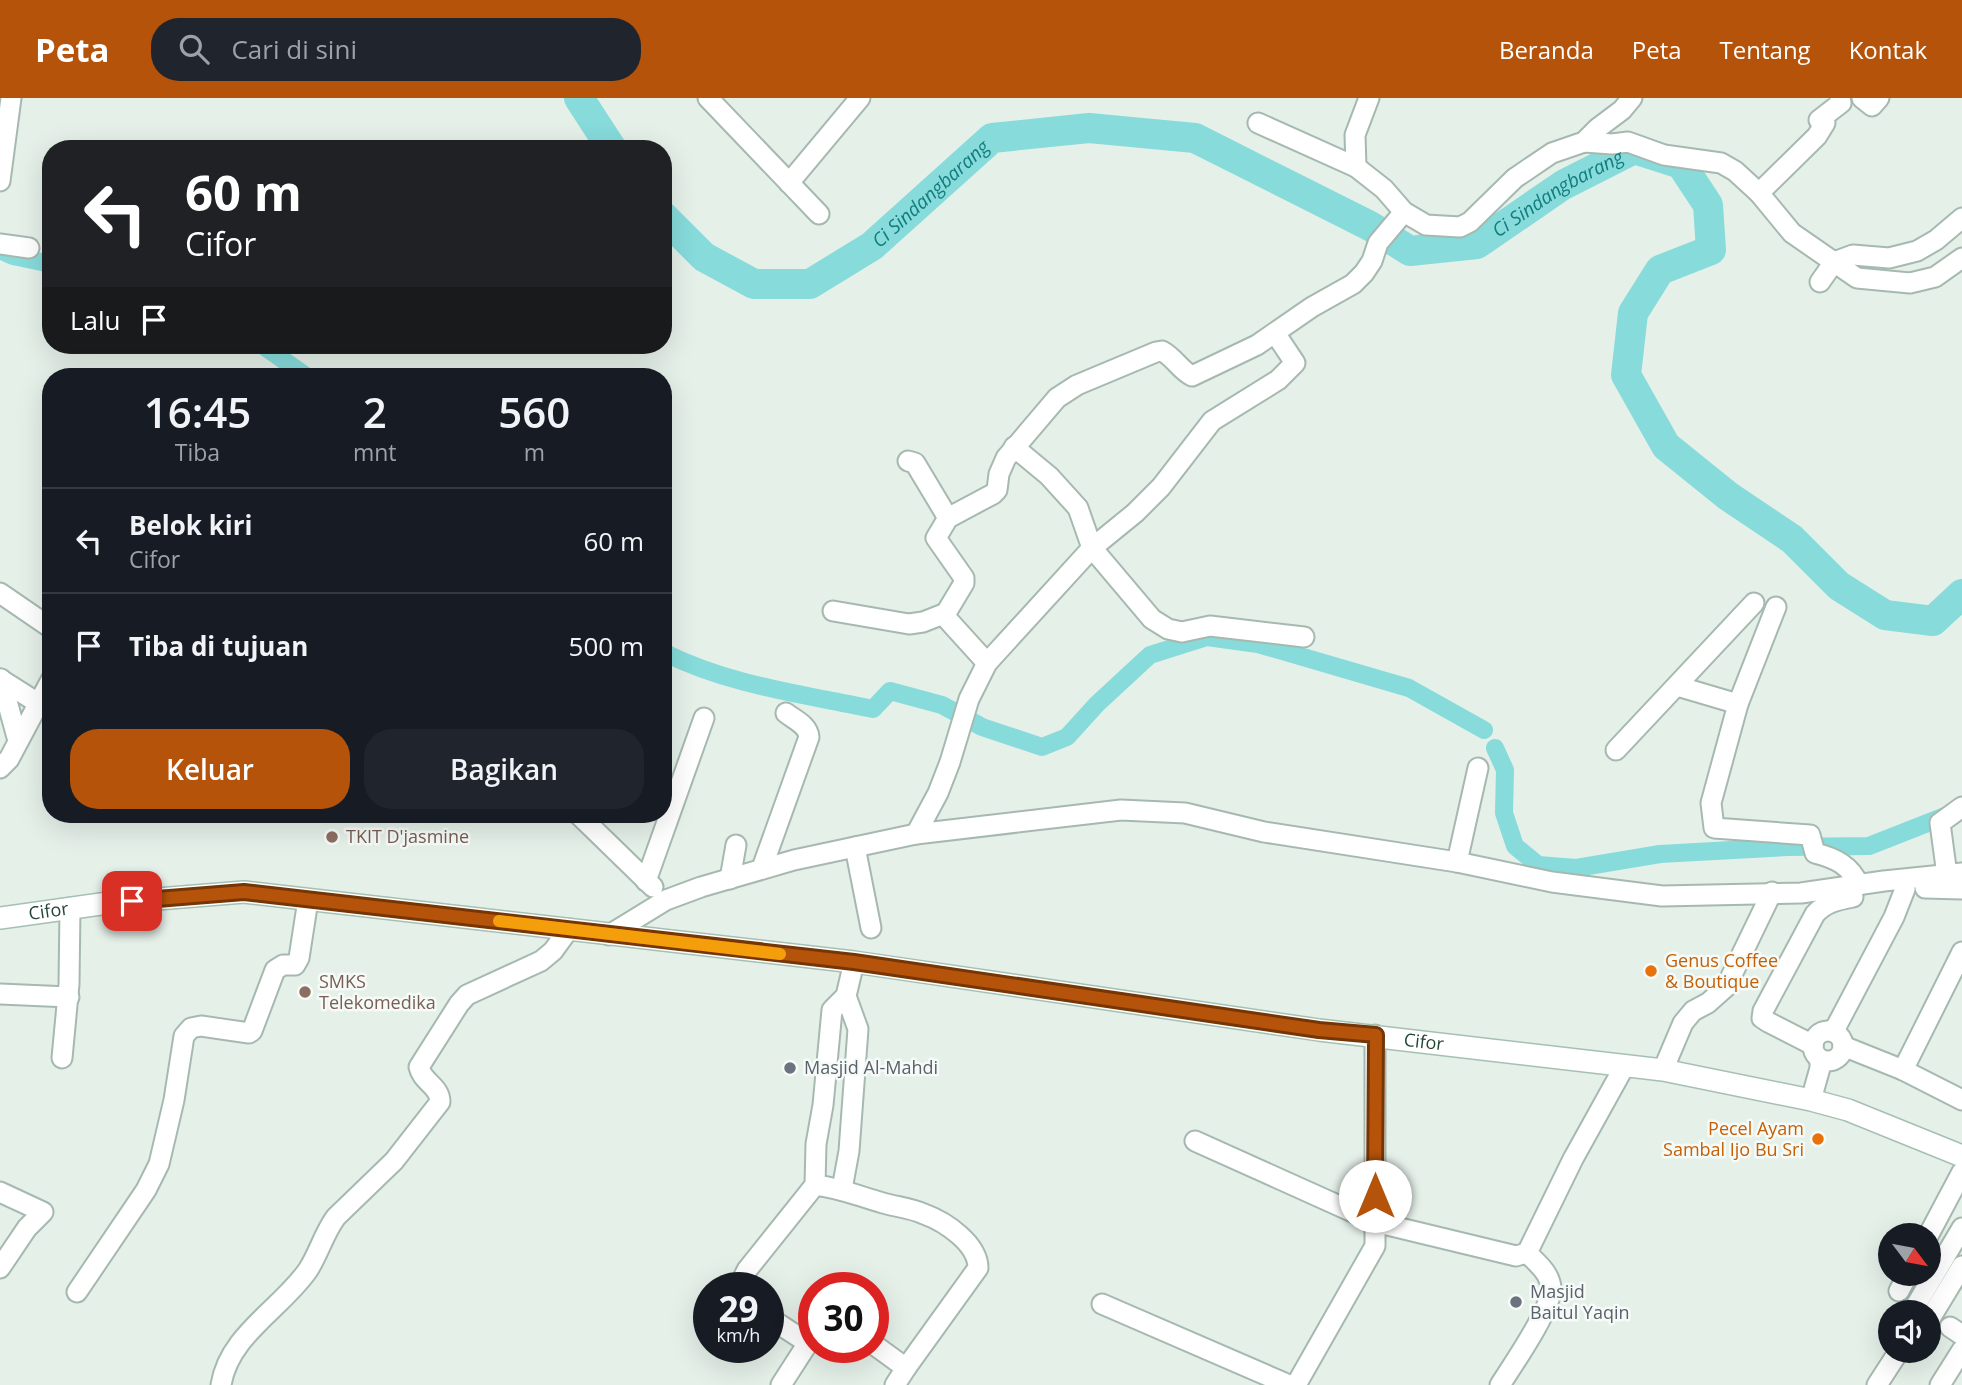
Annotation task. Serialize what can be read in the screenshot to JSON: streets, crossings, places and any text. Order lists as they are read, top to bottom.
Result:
{
  "streets": {
    "street": ["Cifor"]
  },
  "water": ["Ci Sindangbarang"],
  "places": [
    "TKIT D'jasmine",
    "Genus Coffee & Boutique",
    "SMKS Telekomedika",
    "Masjid Al-Mahdi",
    "Pecel Ayam Sambal Ijo Bu Sri",
    "Masjid Baitul Yaqin"
  ],
  "north": "bottom right",
  "page": {
    "header": "Peta",
    "search": "Cari di sini",
    "nav": [
      "Beranda",
      "Peta",
      "Tentang",
      "Kontak"
    ],
    "turn": ["60 m", "Cifor"],
    "then": "Lalu",
    "eta": [
      "16:45",
      "Tiba",
      "2",
      "mnt",
      "560",
      "m"
    ],
    "list": [
      {
        "name": "Belok kiri",
        "note": "Cifor",
        "value": "60 m"
      },
      {
        "name": "Tiba di tujuan",
        "value": "500 m"
      }
    ],
    "buttons": ["Keluar", "Bagikan"],
    "speed": "29 km/h",
    "limit": "30"
  }
}
